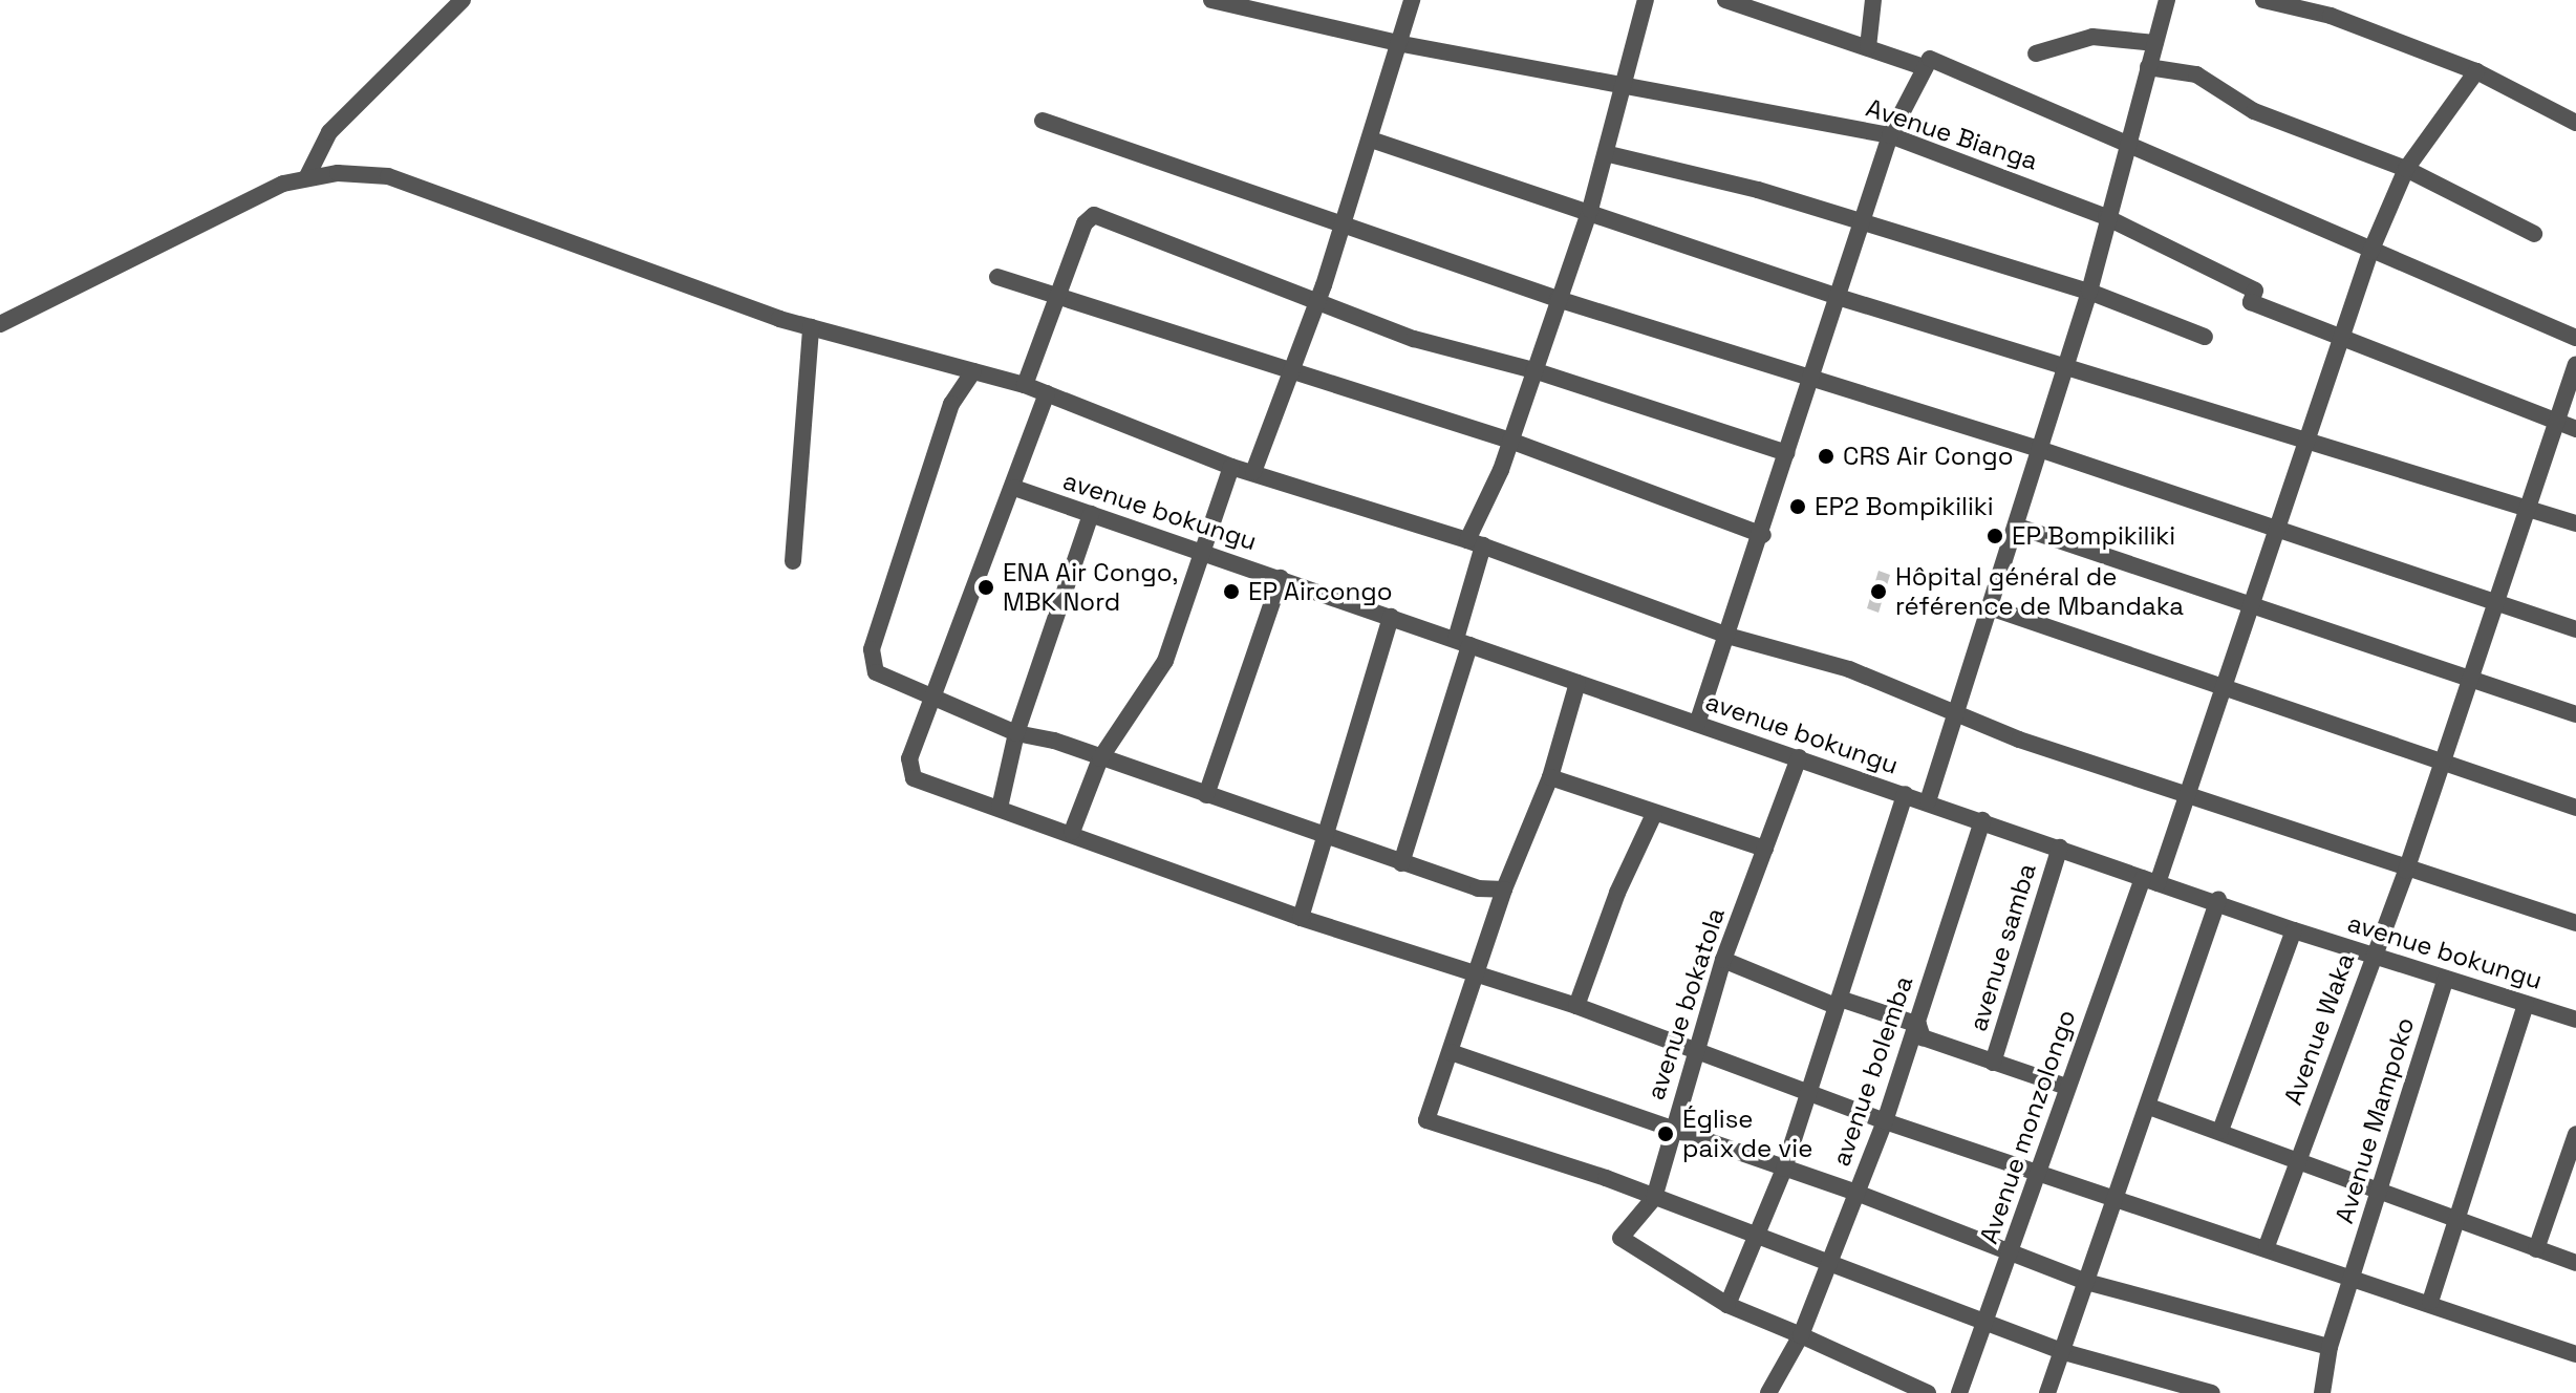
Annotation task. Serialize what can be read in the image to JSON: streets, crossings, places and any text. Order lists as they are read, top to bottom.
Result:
{
  "streets": {
    "street": [
      "Avenue Bianga",
      "avenue bokungu",
      "avenue samba",
      "avenue bokatola",
      "Avenue Waka",
      "avenue bolemba",
      "Avenue Mampoko",
      "Avenue monzolongo"
    ]
  },
  "crossings": [
    ["Avenue Bianga", "Avenue Waka"],
    ["Avenue Bianga", "Avenue monzolongo"],
    ["avenue bokungu", "avenue samba"],
    ["avenue bokungu", "avenue bokatola"],
    ["avenue bokungu", "Avenue Waka"],
    ["avenue bokungu", "avenue bolemba"],
    ["avenue bokungu", "Avenue Mampoko"],
    ["avenue bokungu", "Avenue monzolongo"],
    ["avenue bokatola", "avenue bolemba"]
  ],
  "places": [
    "CRS Air Congo",
    "EP2 Bompikiliki",
    "EP Bompikiliki",
    "ENA Air Congo, MBK Nord",
    "EP Aircongo",
    "Hôpital général de référence de Mbandaka",
    "Église paix de vie"
  ]
}
